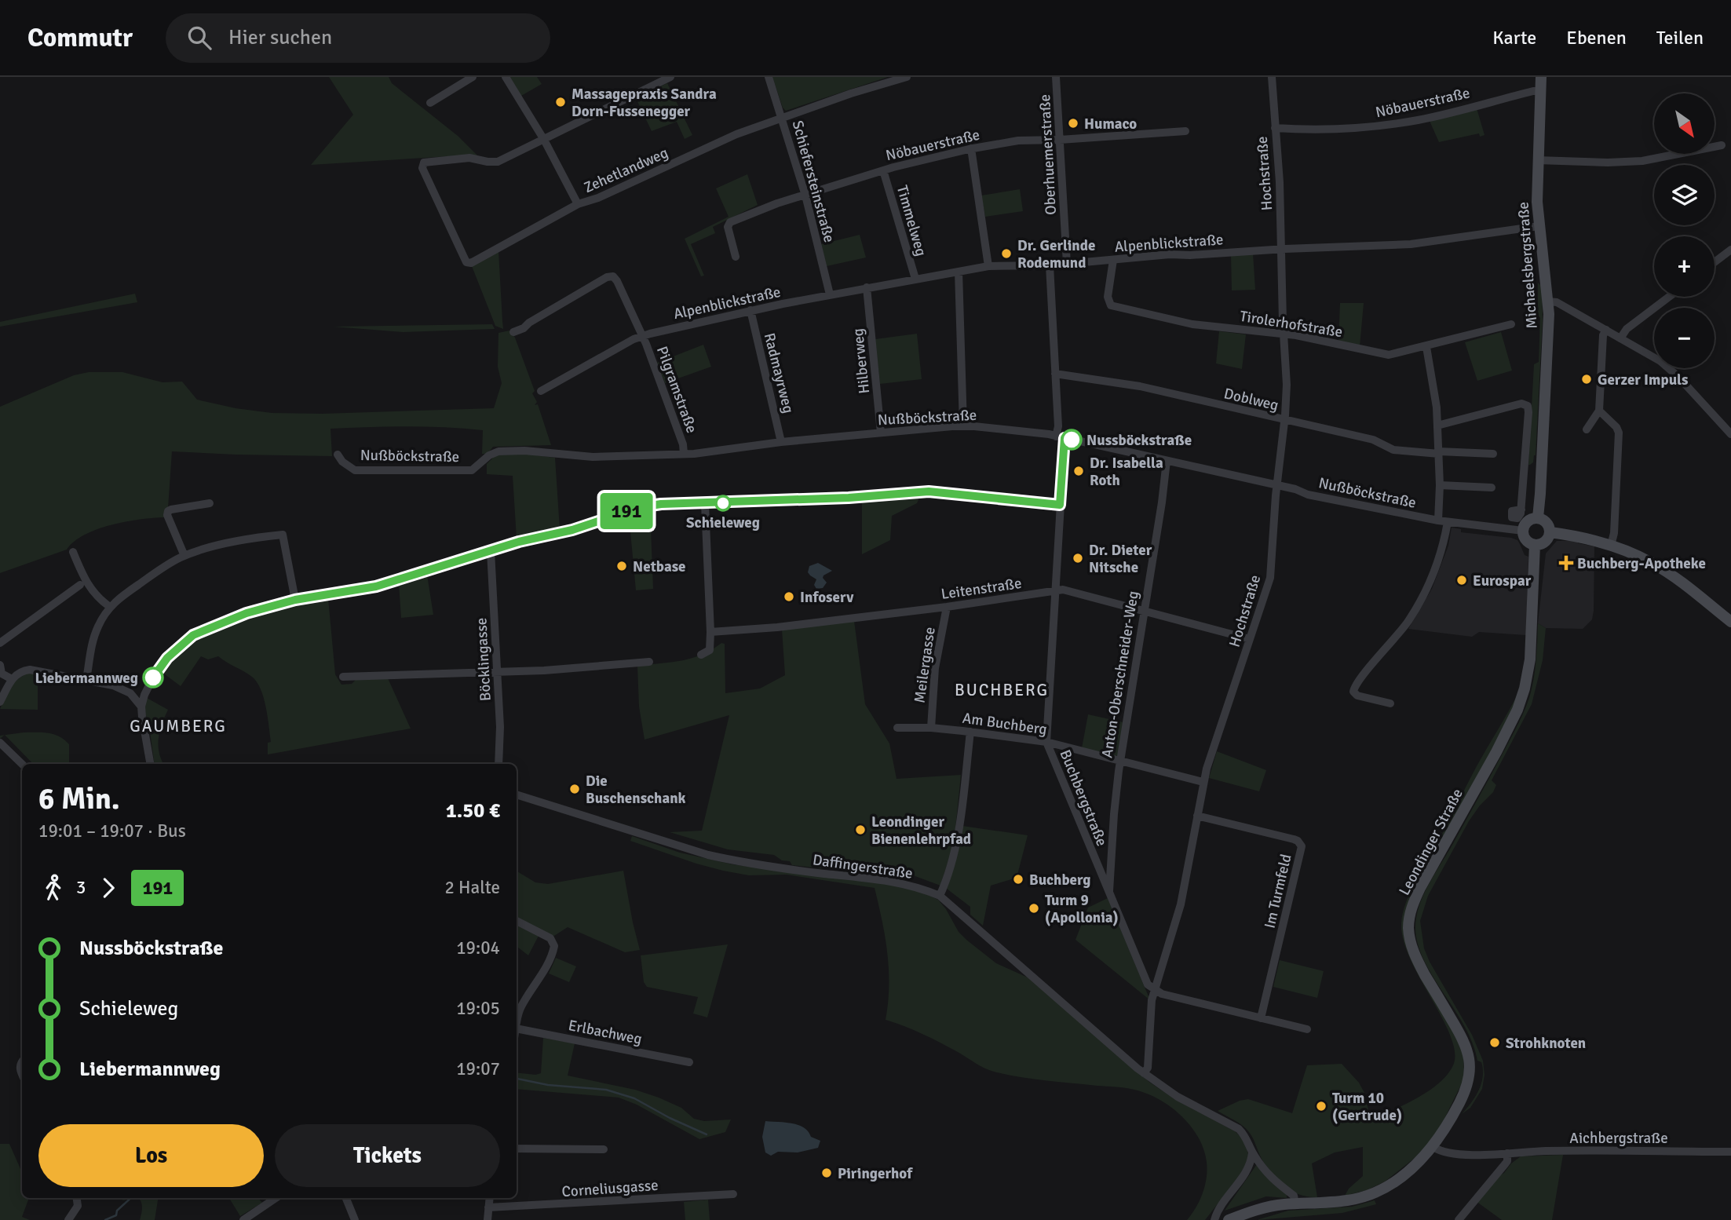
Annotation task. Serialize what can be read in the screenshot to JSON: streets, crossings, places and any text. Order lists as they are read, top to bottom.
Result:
{
  "streets": {
    "street": [
      "Nöbauerstraße",
      "Oberhuemerstraße",
      "Zehetlandweg",
      "Hochstraße",
      "Schiefersteinstraße",
      "Timmelweg",
      "Alpenblickstraße",
      "Michaelsbergstraße",
      "Tirolerhofstraße",
      "Hilberweg",
      "Radmayrweg",
      "Pilgramstraße",
      "Doblweg",
      "Nußböckstraße",
      "Leitenstraße",
      "Böcklingasse",
      "Meilergasse",
      "Anton-Oberschneider-Weg",
      "Am Buchberg",
      "Buchbergstraße",
      "Leondinger Straße",
      "Daffingerstraße",
      "Im Turmfeld",
      "Erlbachweg",
      "Aichbergstraße",
      "Corneliusgasse"
    ]
  },
  "crossings": [
    ["Nöbauerstraße", "Oberhuemerstraße"],
    ["Nöbauerstraße", "Hochstraße"],
    ["Nöbauerstraße", "Schiefersteinstraße"],
    ["Nöbauerstraße", "Timmelweg"],
    ["Nöbauerstraße", "Michaelsbergstraße"],
    ["Oberhuemerstraße", "Alpenblickstraße"],
    ["Zehetlandweg", "Schiefersteinstraße"],
    ["Hochstraße", "Alpenblickstraße"],
    ["Hochstraße", "Tirolerhofstraße"],
    ["Hochstraße", "Doblweg"],
    ["Hochstraße", "Nußböckstraße"],
    ["Hochstraße", "Leitenstraße"],
    ["Hochstraße", "Am Buchberg"],
    ["Hochstraße", "Buchbergstraße"],
    ["Hochstraße", "Daffingerstraße"],
    ["Hochstraße", "Im Turmfeld"],
    ["Schiefersteinstraße", "Alpenblickstraße"],
    ["Timmelweg", "Alpenblickstraße"],
    ["Alpenblickstraße", "Michaelsbergstraße"],
    ["Alpenblickstraße", "Tirolerhofstraße"],
    ["Alpenblickstraße", "Hilberweg"],
    ["Alpenblickstraße", "Radmayrweg"],
    ["Alpenblickstraße", "Pilgramstraße"],
    ["Michaelsbergstraße", "Nußböckstraße"],
    ["Michaelsbergstraße", "Leondinger Straße"],
    ["Hilberweg", "Nußböckstraße"],
    ["Radmayrweg", "Nußböckstraße"],
    ["Pilgramstraße", "Nußböckstraße"],
    ["Nußböckstraße", "Anton-Oberschneider-Weg"],
    ["Nußböckstraße", "Buchbergstraße"],
    ["Nußböckstraße", "Leondinger Straße"],
    ["Leitenstraße", "Meilergasse"],
    ["Leitenstraße", "Anton-Oberschneider-Weg"],
    ["Leitenstraße", "Buchbergstraße"],
    ["Meilergasse", "Am Buchberg"],
    ["Anton-Oberschneider-Weg", "Am Buchberg"],
    ["Anton-Oberschneider-Weg", "Buchbergstraße"],
    ["Am Buchberg", "Buchbergstraße"],
    ["Leondinger Straße", "Daffingerstraße"],
    ["Leondinger Straße", "Aichbergstraße"]
  ],
  "districts": ["BUCHBERG", "GAUMBERG"],
  "places": {
    "other": [
      "Massagepraxis Sandra Dorn-Fussenegger",
      "Humaco",
      "Dr. Gerlinde Rodemund",
      "Gerzer Impuls",
      "Nussböckstraße",
      "Dr. Isabella Roth",
      "Schieleweg",
      "Dr. Dieter Nitsche",
      "Netbase",
      "Eurospar",
      "Infoserv",
      "Liebermannweg",
      "Die Buschenschank",
      "Leondinger Bienenlehrpfad",
      "Buchberg",
      "Turm 9 (Apollonia)",
      "Strohknoten",
      "Turm 10 (Gertrude)",
      "Piringerhof"
    ],
    "health": ["Buchberg-Apotheke"]
  },
  "lines": ["bus line 191"],
  "north": "bottom right",
  "page": {
    "header": "Commutr",
    "search": "Hier suchen",
    "nav": ["Karte", "Ebenen", "Teilen"],
    "on_map": "191",
    "map_buttons": ["+", "−"],
    "heading": ["6 Min.", "19:01 – 19:07 · Bus", "1.50 €"],
    "legs": ["3", "191", "2 Halte"],
    "list": [
      {
        "name": "Nussböckstraße",
        "value": "19:04"
      },
      {
        "name": "Schieleweg",
        "value": "19:05"
      },
      {
        "name": "Liebermannweg",
        "value": "19:07"
      }
    ],
    "buttons": ["Los", "Tickets"]
  }
}
